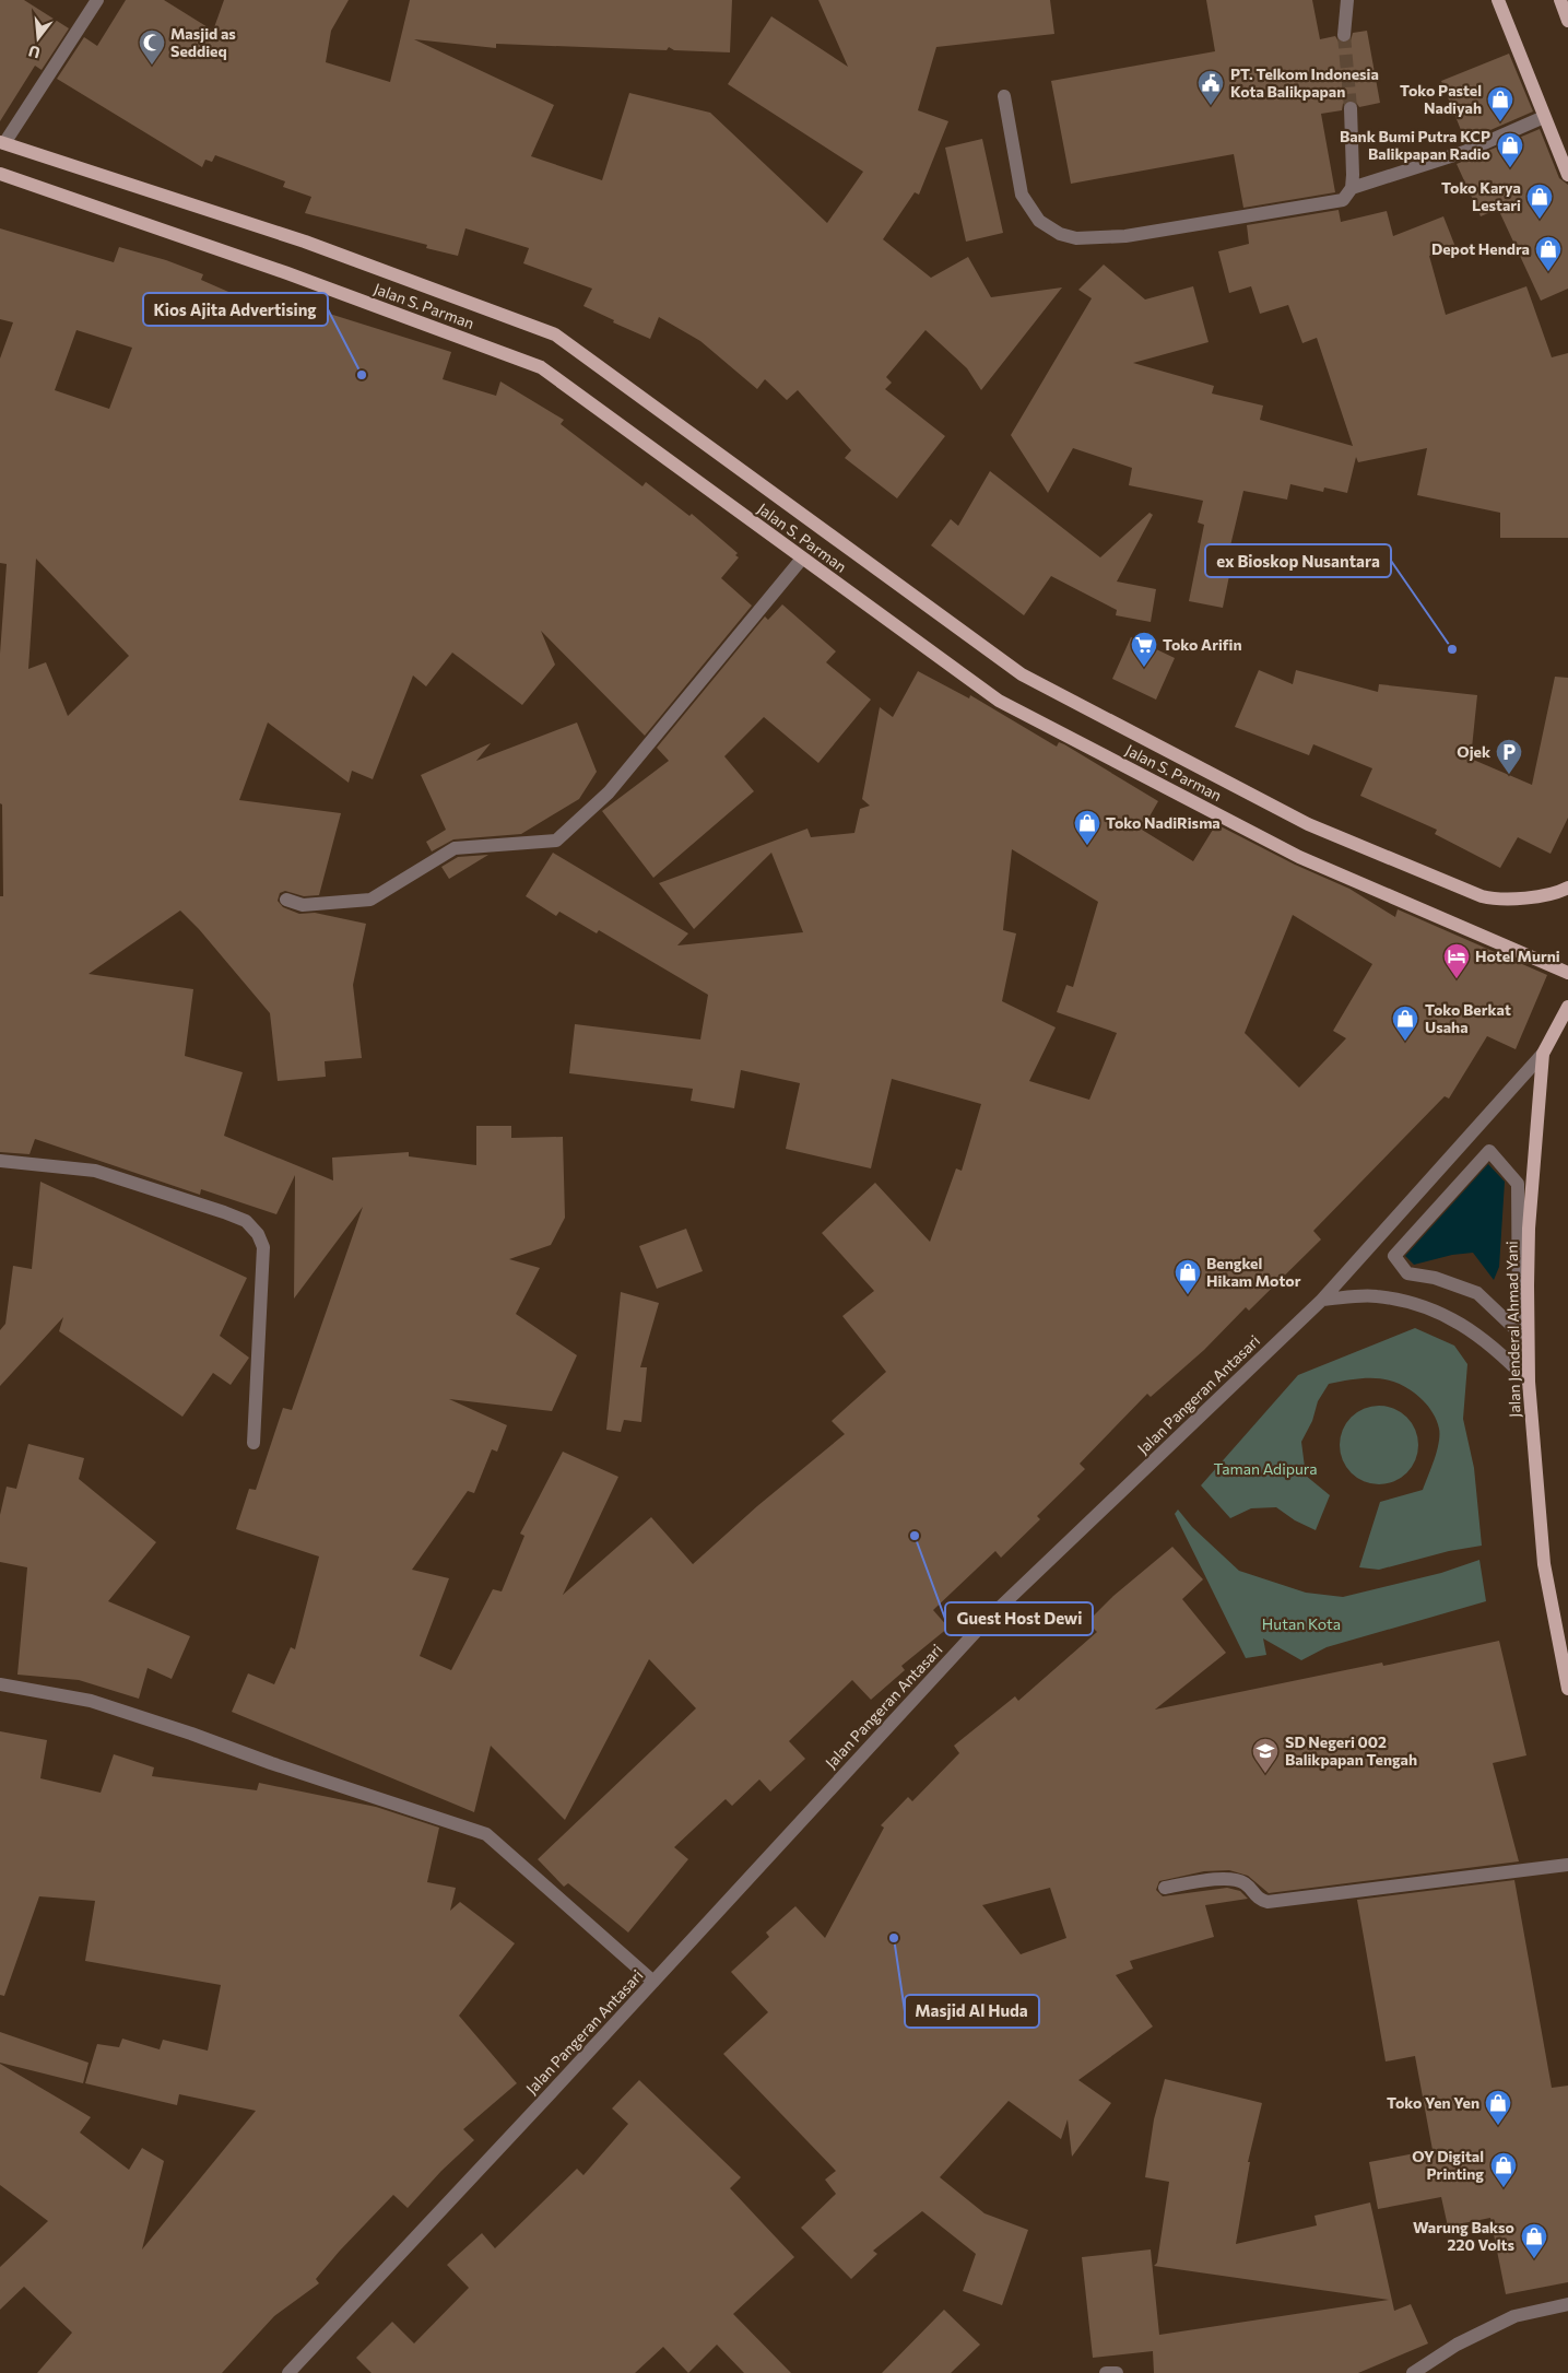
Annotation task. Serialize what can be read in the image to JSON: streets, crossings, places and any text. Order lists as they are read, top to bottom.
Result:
{
  "streets": {
    "main road": ["Jalan S. Parman", "Jalan Jenderal Ahmad Yani"],
    "street": ["Jalan Pangeran Antasari"]
  },
  "crossings": [
    ["Jalan Jenderal Ahmad Yani", "Jalan Pangeran Antasari"]
  ],
  "parks": ["Taman Adipura", "Hutan Kota"],
  "places": {
    "mosque": ["Masjid as Seddieq"],
    "public building": ["PT. Telkom Indonesia Kota Balikpapan"],
    "shop": [
      "Toko Pastel Nadiyah",
      "Bank Bumi Putra KCP Balikpapan Radio",
      "Toko Karya Lestari",
      "Depot Hendra",
      "Toko NadiRisma",
      "Toko Berkat Usaha",
      "Bengkel Hikam Motor",
      "Toko Yen Yen",
      "OY Digital Printing",
      "Warung Bakso 220 Volts"
    ],
    "other": [
      "Kios Ajita Advertising",
      "ex Bioskop Nusantara",
      "Guest Host Dewi",
      "Masjid Al Huda"
    ],
    "supermarket": ["Toko Arifin"],
    "parking": ["Ojek"],
    "hotel": ["Hotel Murni"],
    "school or university": ["SD Negeri 002 Balikpapan Tengah"]
  },
  "north": "bottom"
}
